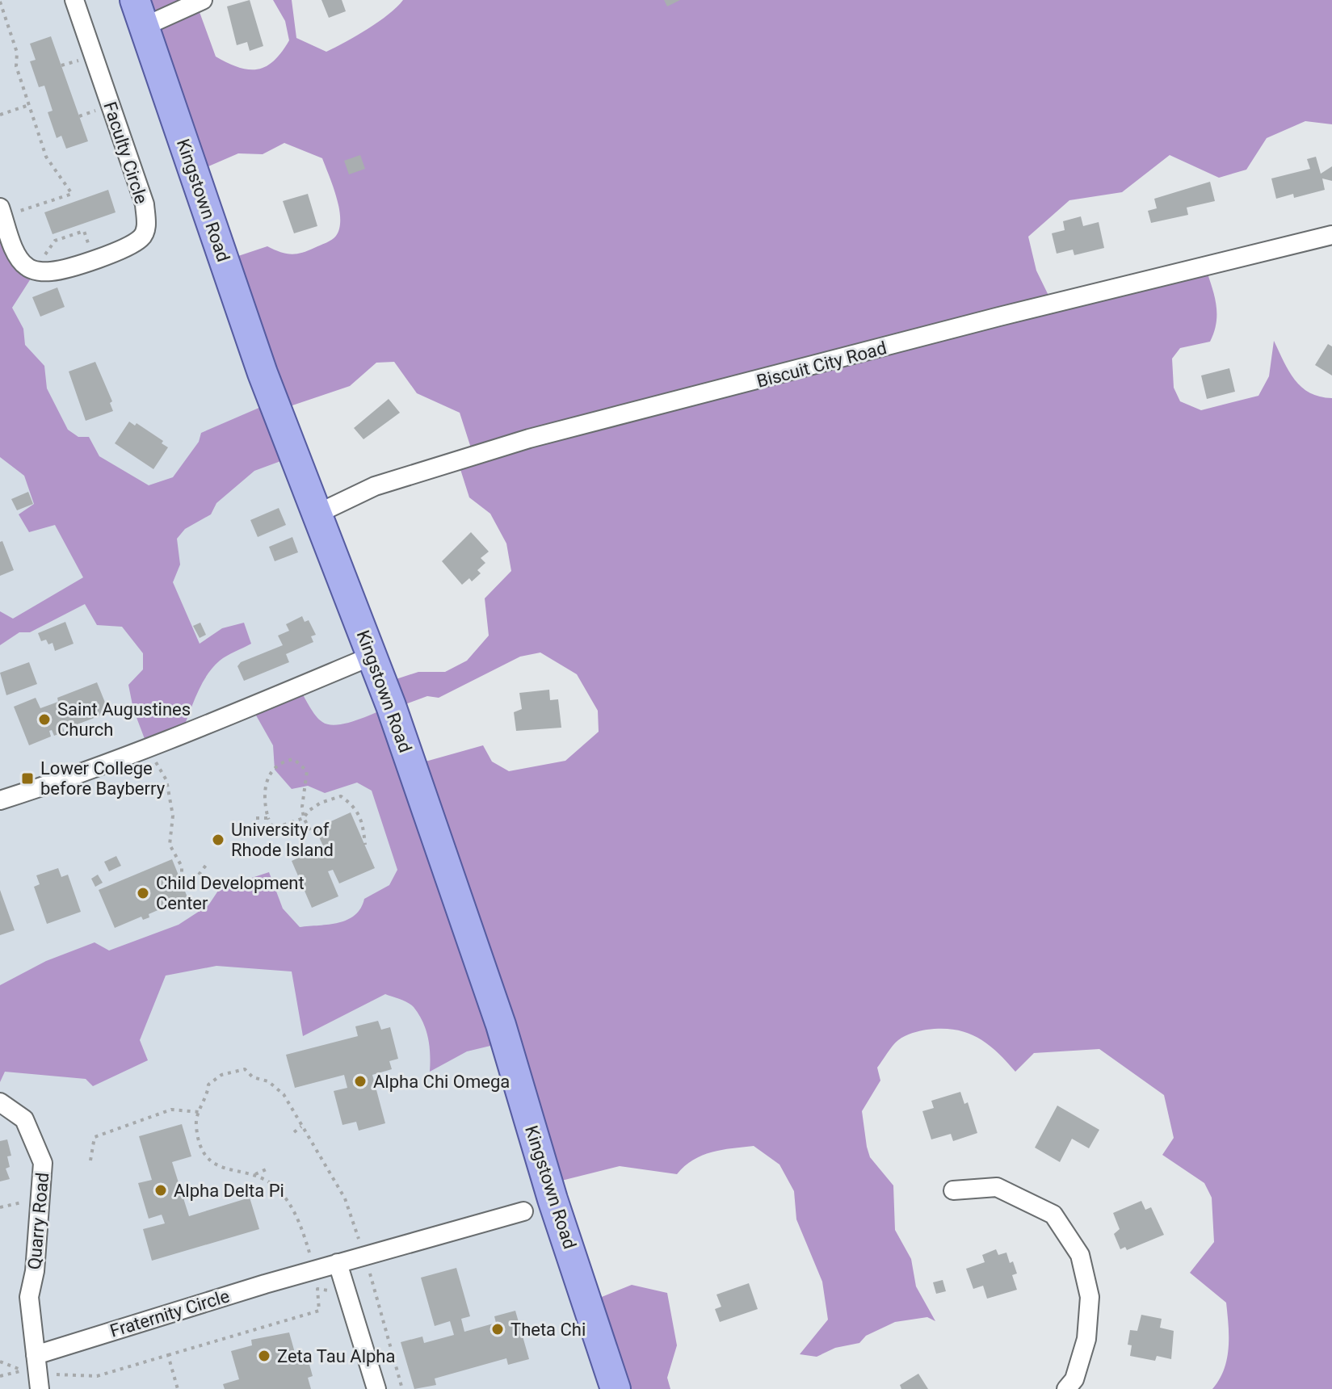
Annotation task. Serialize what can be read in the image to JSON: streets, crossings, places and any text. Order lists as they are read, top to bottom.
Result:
{
  "streets": {
    "main road": ["Kingstown Road"],
    "street": [
      "Faculty Circle",
      "Biscuit City Road",
      "Quarry Road",
      "Fraternity Circle"
    ]
  },
  "crossings": [
    ["Kingstown Road", "Biscuit City Road"],
    ["Quarry Road", "Fraternity Circle"]
  ],
  "places": {
    "other": [
      "Saint Augustines Church",
      "University of Rhode Island",
      "Child Development Center",
      "Alpha Chi Omega",
      "Alpha Delta Pi",
      "Theta Chi",
      "Zeta Tau Alpha"
    ],
    "transit": ["Lower College before Bayberry"]
  }
}
